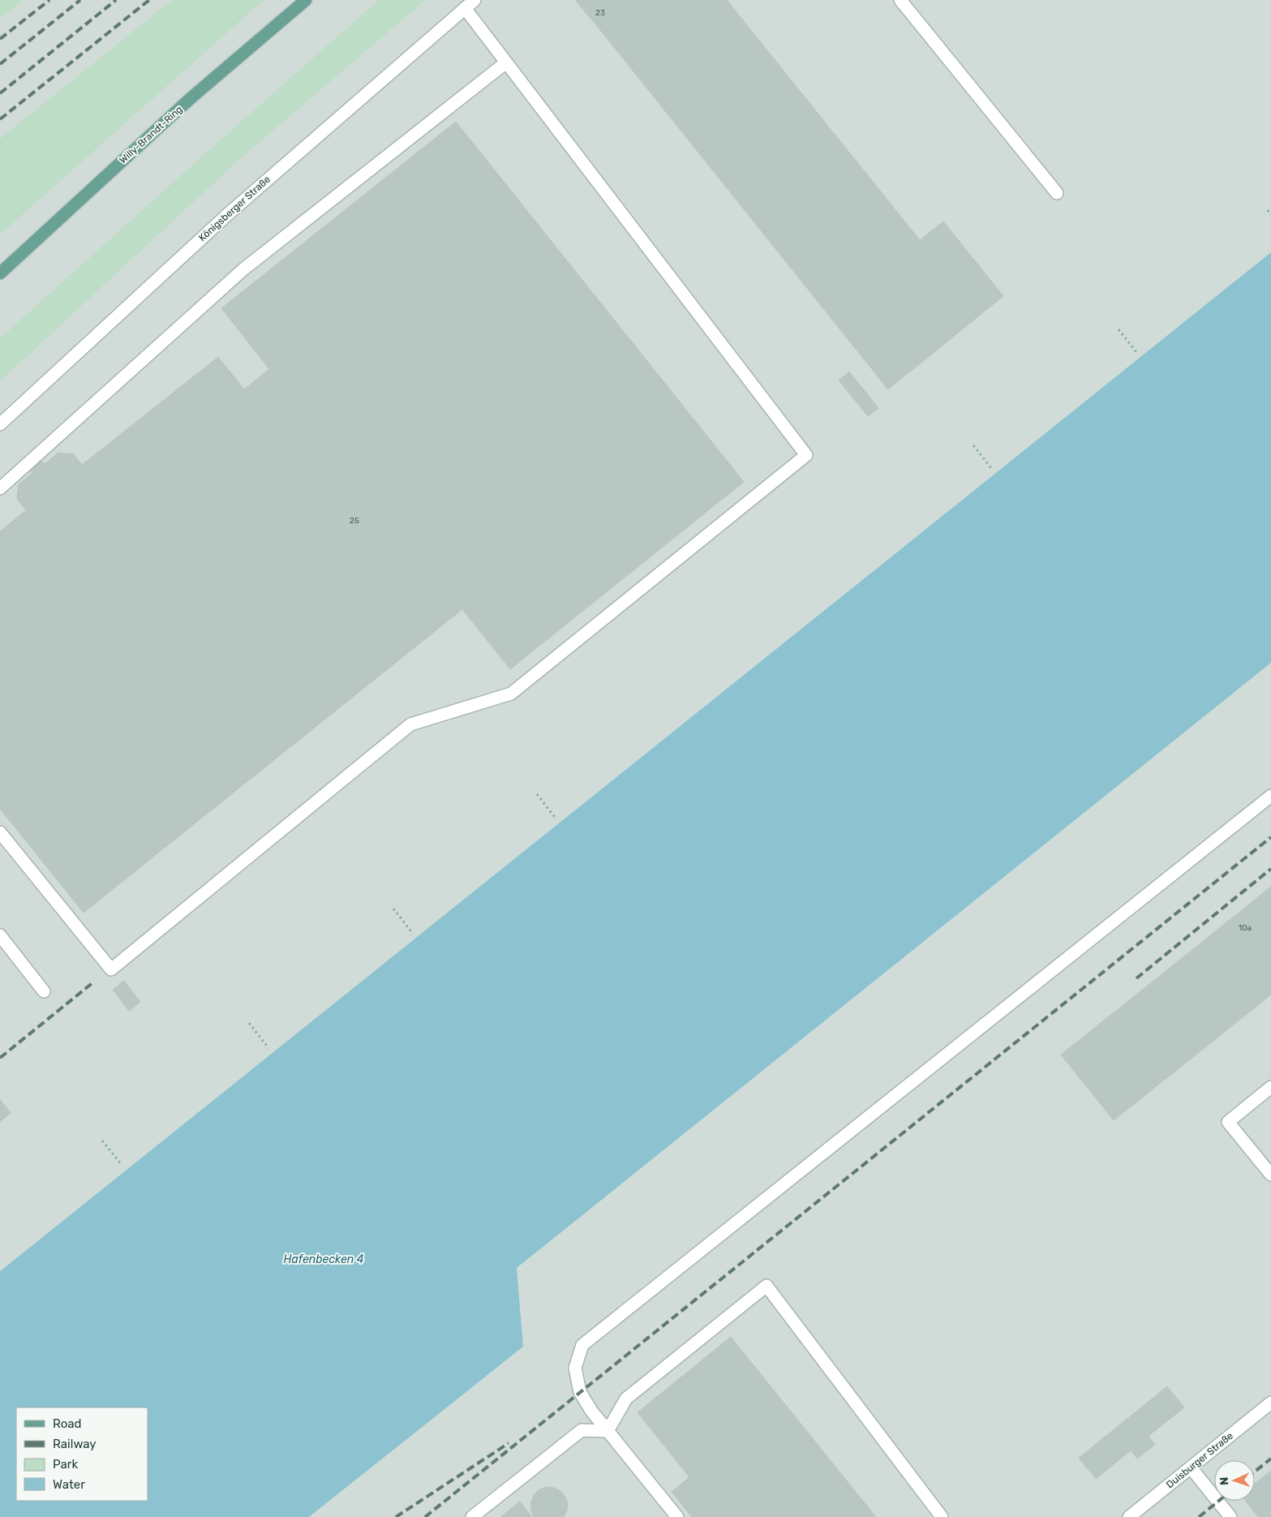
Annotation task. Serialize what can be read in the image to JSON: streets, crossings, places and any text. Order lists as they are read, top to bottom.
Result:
{
  "streets": {
    "main road": ["Willy-Brandt-Ring"],
    "street": ["Königsberger Straße", "Duisburger Straße"]
  },
  "water": ["Hafenbecken 4"],
  "house_numbers": ["23", "25", "10a"],
  "legend": [
    "Road",
    "Railway",
    "Park",
    "Water"
  ],
  "north": "left"
}
